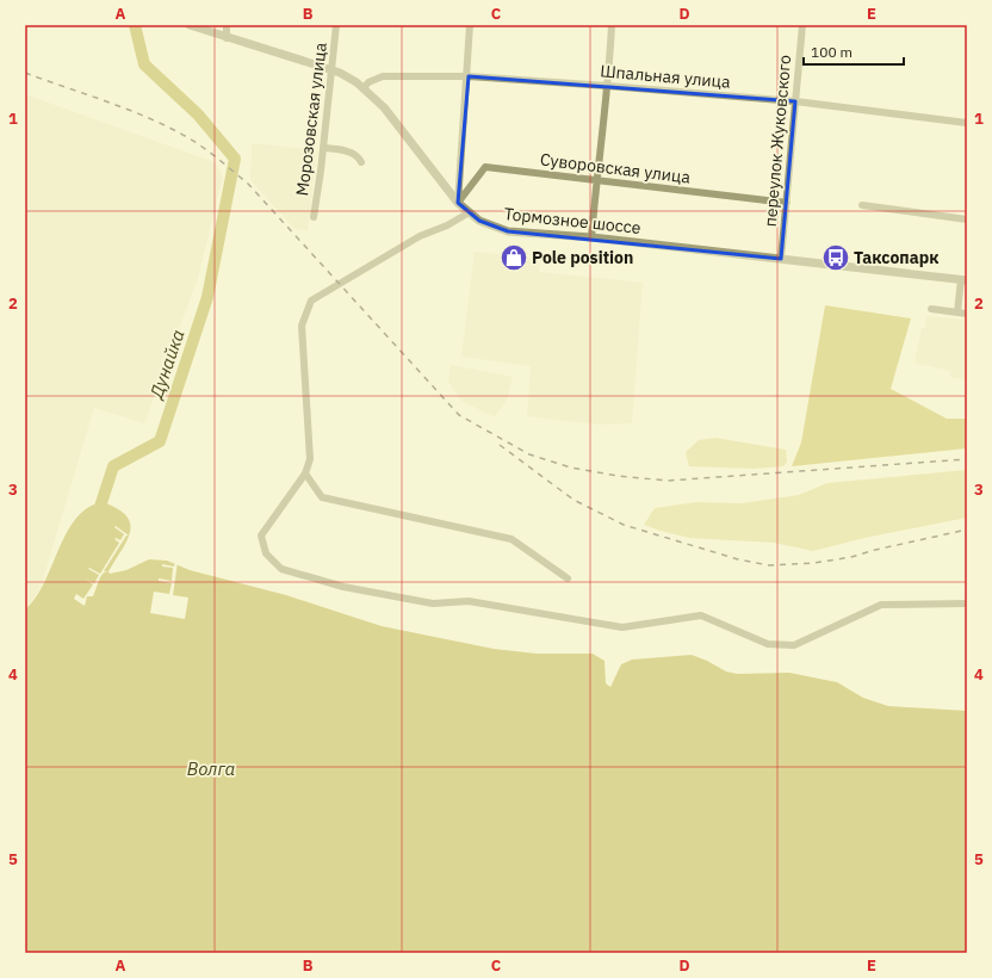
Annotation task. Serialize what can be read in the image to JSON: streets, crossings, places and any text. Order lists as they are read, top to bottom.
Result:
{
  "streets": {
    "street": [
      "Шпальная улица",
      "Морозовская улица",
      "переулок Жуковского",
      "Суворовская улица",
      "Тормозное шоссе"
    ]
  },
  "crossings": [
    ["Шпальная улица", "переулок Жуковского"],
    ["Шпальная улица", "Тормозное шоссе"],
    ["Морозовская улица", "Тормозное шоссе"],
    ["переулок Жуковского", "Суворовская улица"],
    ["переулок Жуковского", "Тормозное шоссе"],
    ["Суворовская улица", "Тормозное шоссе"]
  ],
  "water": ["Дунайка", "Волга"],
  "places": {
    "shop": ["Pole position"],
    "bus stop": ["Таксопарк"]
  },
  "scale_bar": "100 m",
  "grid": {
    "columns": [
      "A",
      "B",
      "C",
      "D",
      "E"
    ],
    "rows": [
      "1",
      "2",
      "3",
      "4",
      "5"
    ]
  }
}
